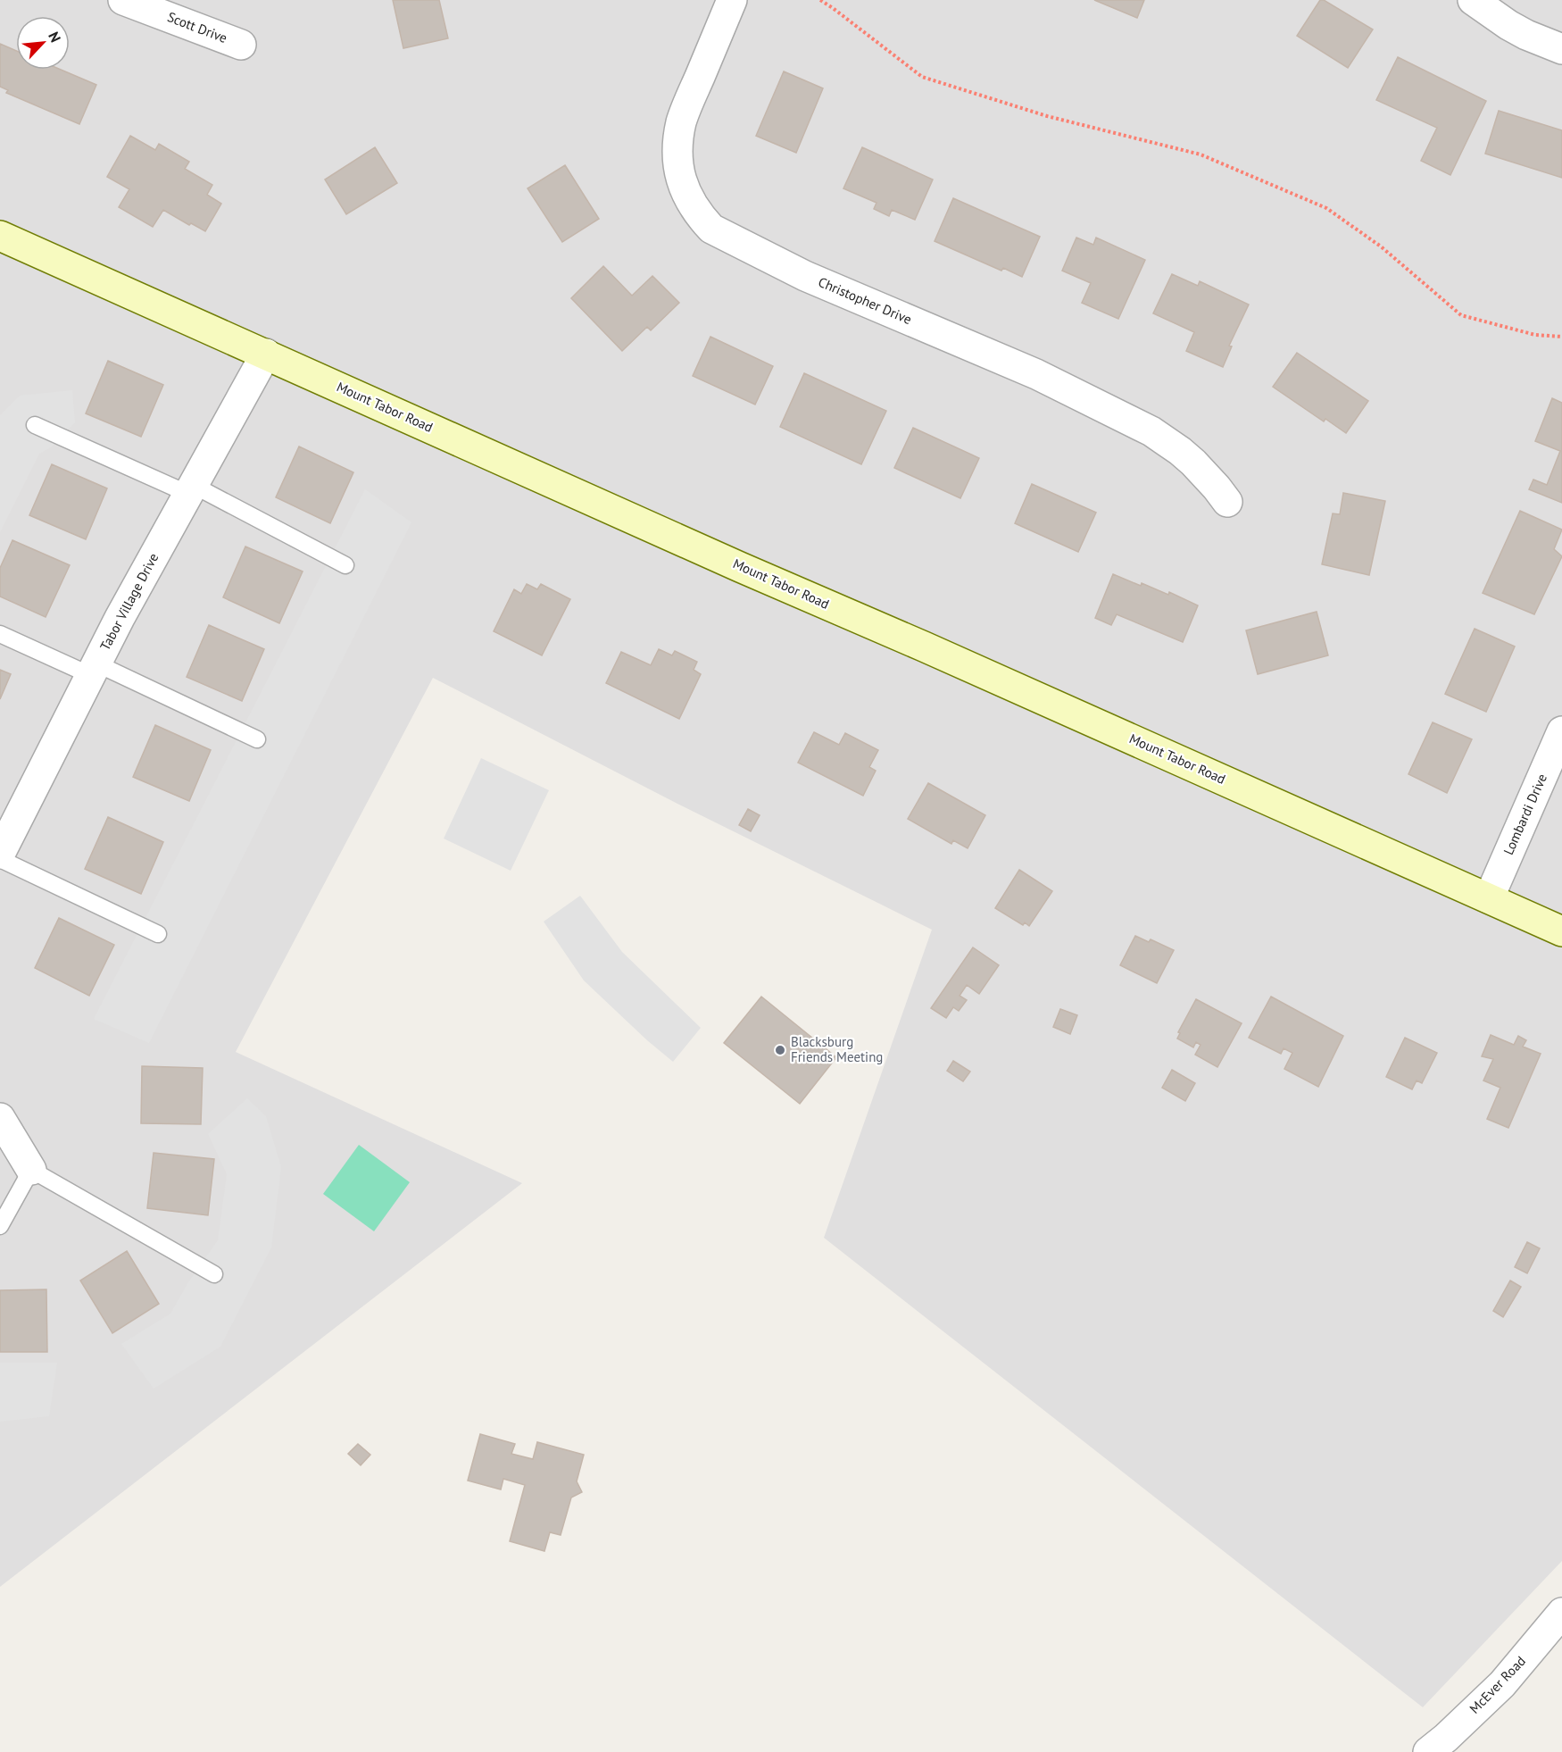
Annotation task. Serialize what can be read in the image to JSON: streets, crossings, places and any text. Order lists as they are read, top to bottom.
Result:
{
  "streets": {
    "street": [
      "Scott Drive",
      "Christopher Drive",
      "Mount Tabor Road",
      "Tabor Village Drive",
      "Lombardi Drive",
      "McEver Road"
    ]
  },
  "crossings": [
    ["Mount Tabor Road", "Tabor Village Drive"],
    ["Mount Tabor Road", "Lombardi Drive"]
  ],
  "places": ["Blacksburg Friends Meeting"],
  "north": "top right"
}
